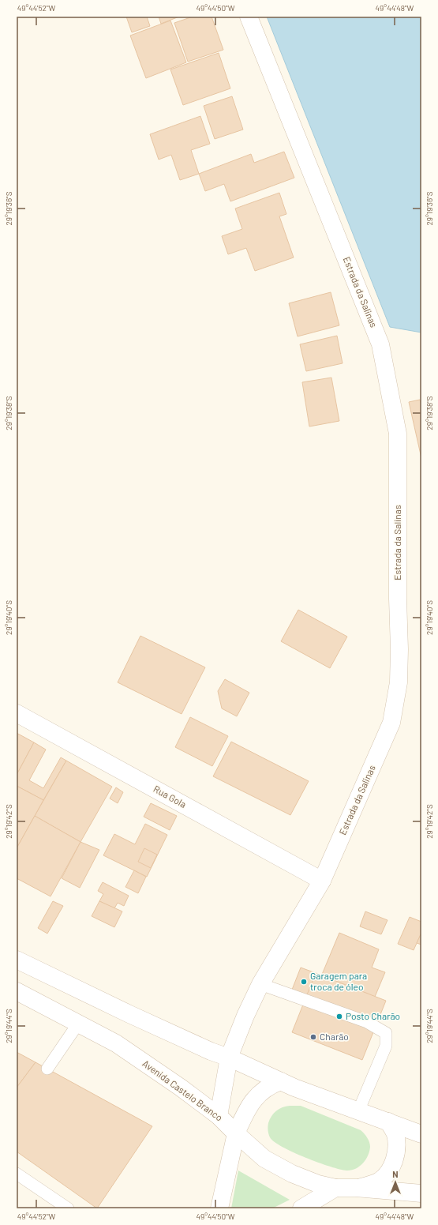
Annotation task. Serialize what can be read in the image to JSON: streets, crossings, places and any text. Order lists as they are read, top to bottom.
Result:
{
  "streets": {
    "street": ["Estrada da Salinas", "Rua Gola", "Avenida Castelo Branco"]
  },
  "crossings": [
    ["Estrada da Salinas", "Rua Gola"],
    ["Estrada da Salinas", "Avenida Castelo Branco"]
  ],
  "places": ["Garagem para troca de óleo", "Posto Charão", "Charão"],
  "north": "top",
  "coordinates": [
    "49°44'52\"W",
    "49°44'50\"W",
    "49°44'48\"W",
    "29°19'36\"S",
    "29°19'38\"S",
    "29°19'40\"S",
    "29°19'42\"S",
    "29°19'44\"S"
  ]
}
